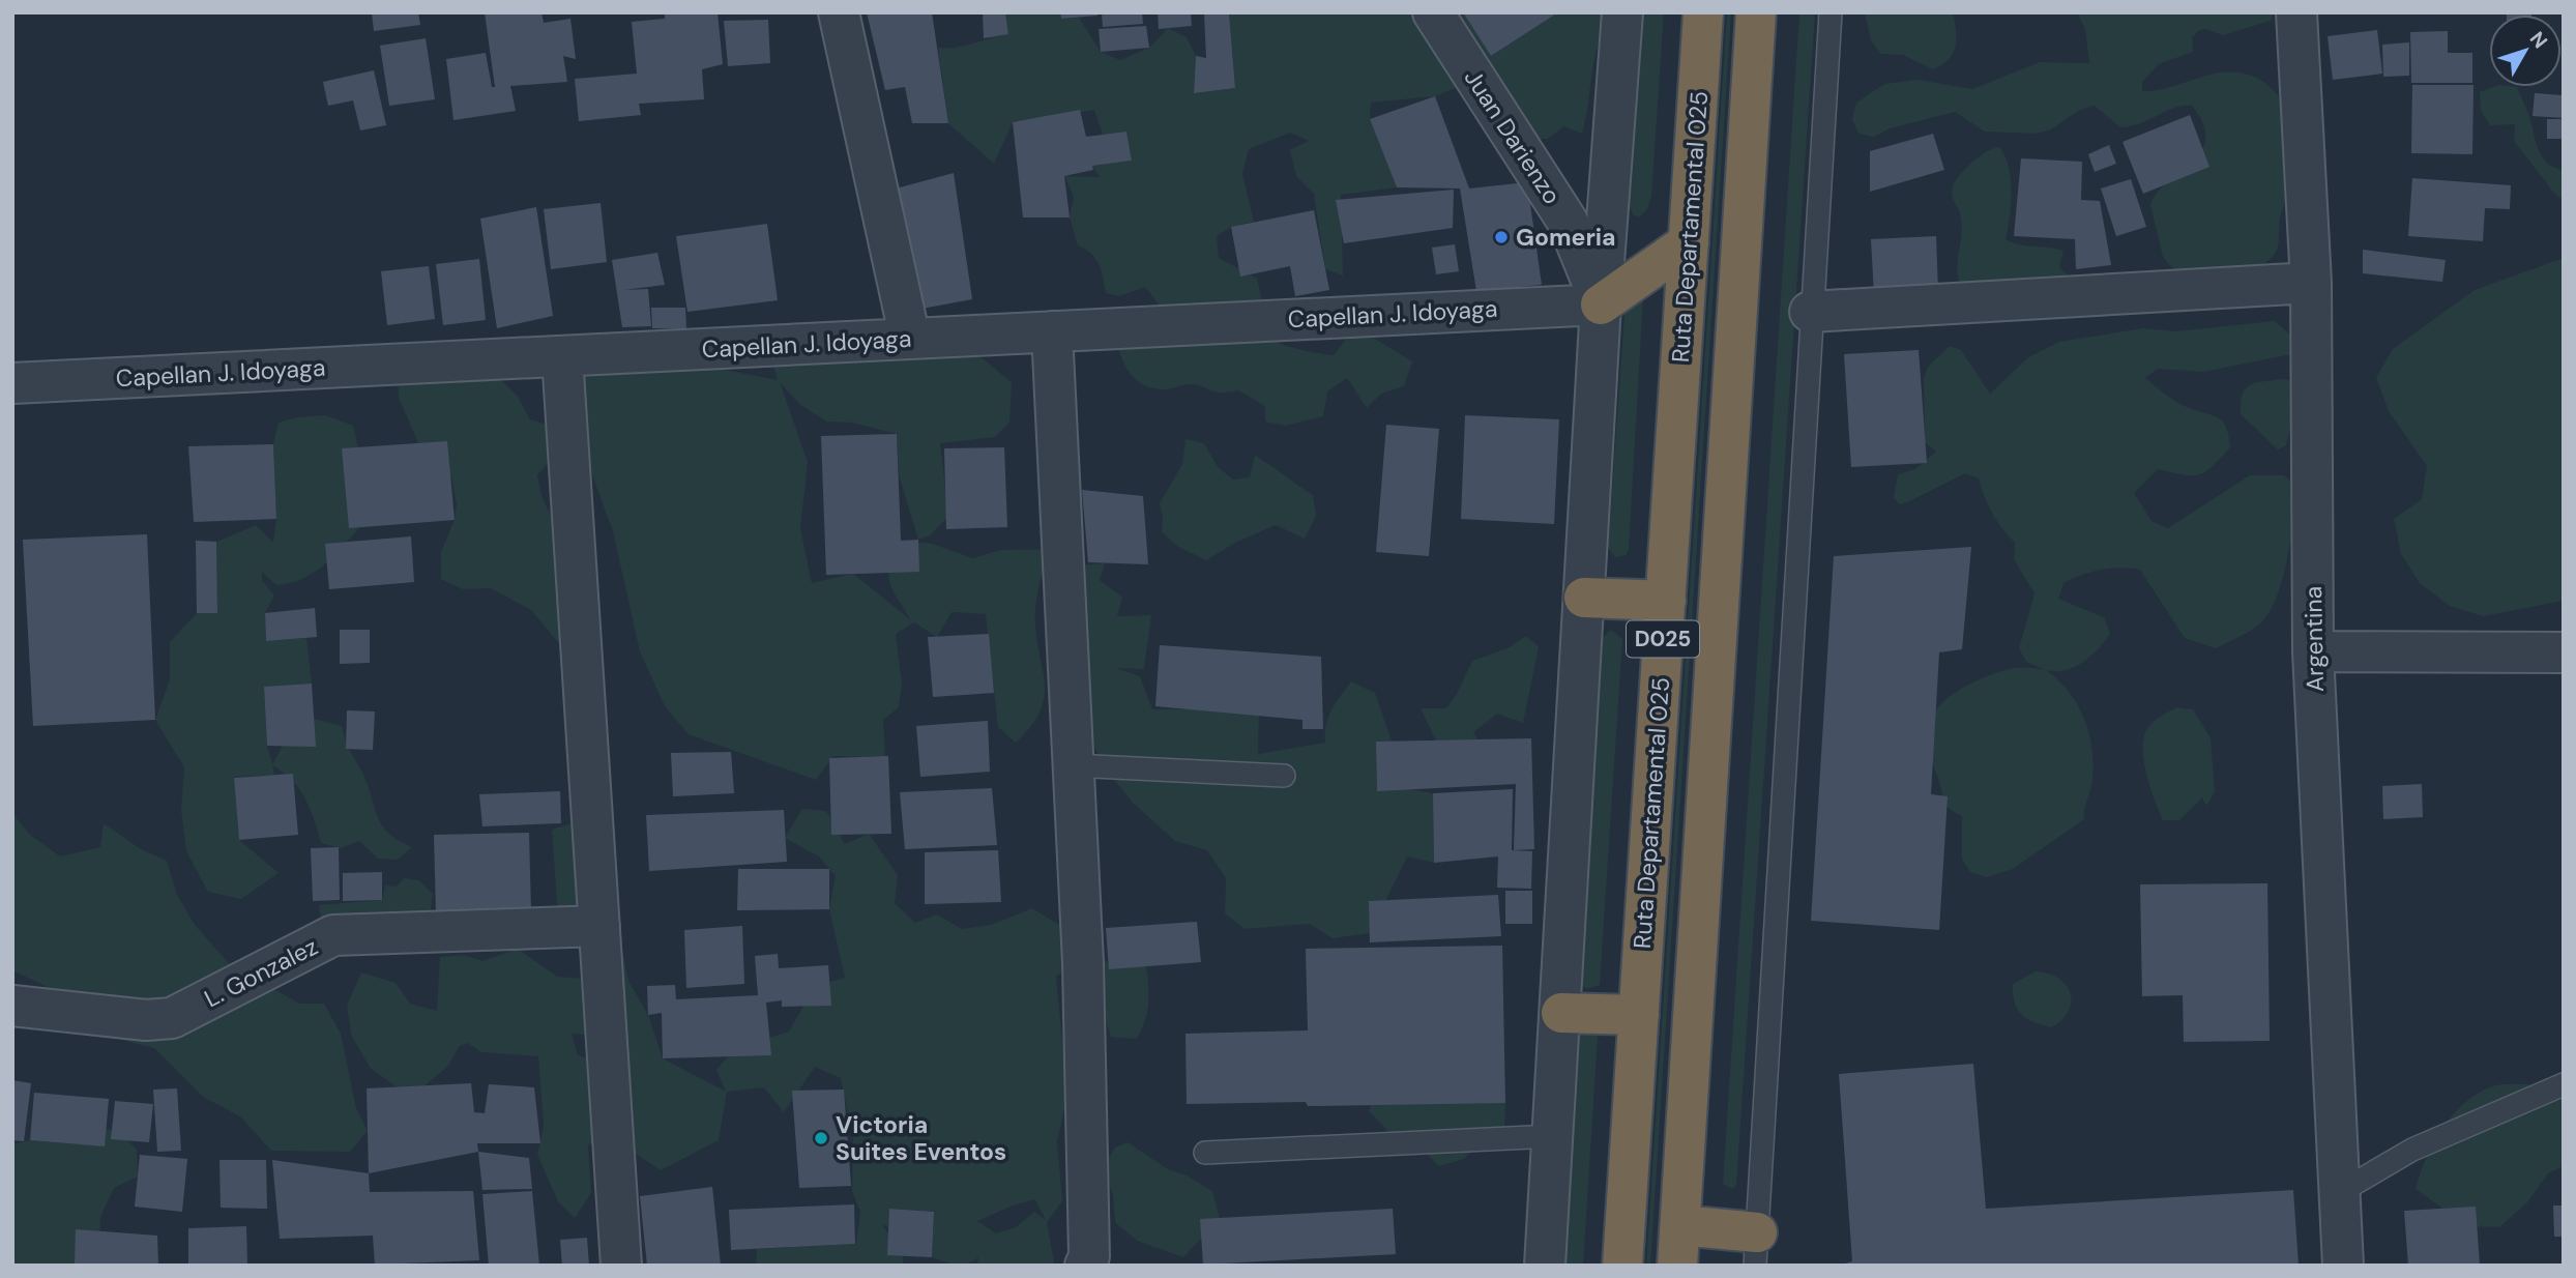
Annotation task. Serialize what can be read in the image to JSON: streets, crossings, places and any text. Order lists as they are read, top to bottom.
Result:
{
  "streets": {
    "highway": ["Ruta Departamental 025", "D025"],
    "street": [
      "Juan Darienzo",
      "Capellan J. Idoyaga",
      "Argentina",
      "L. Gonzalez"
    ]
  },
  "crossings": [
    ["Juan Darienzo", "Capellan J. Idoyaga"]
  ],
  "places": ["Gomeria", "Victoria Suites Eventos"],
  "north": "top right"
}
